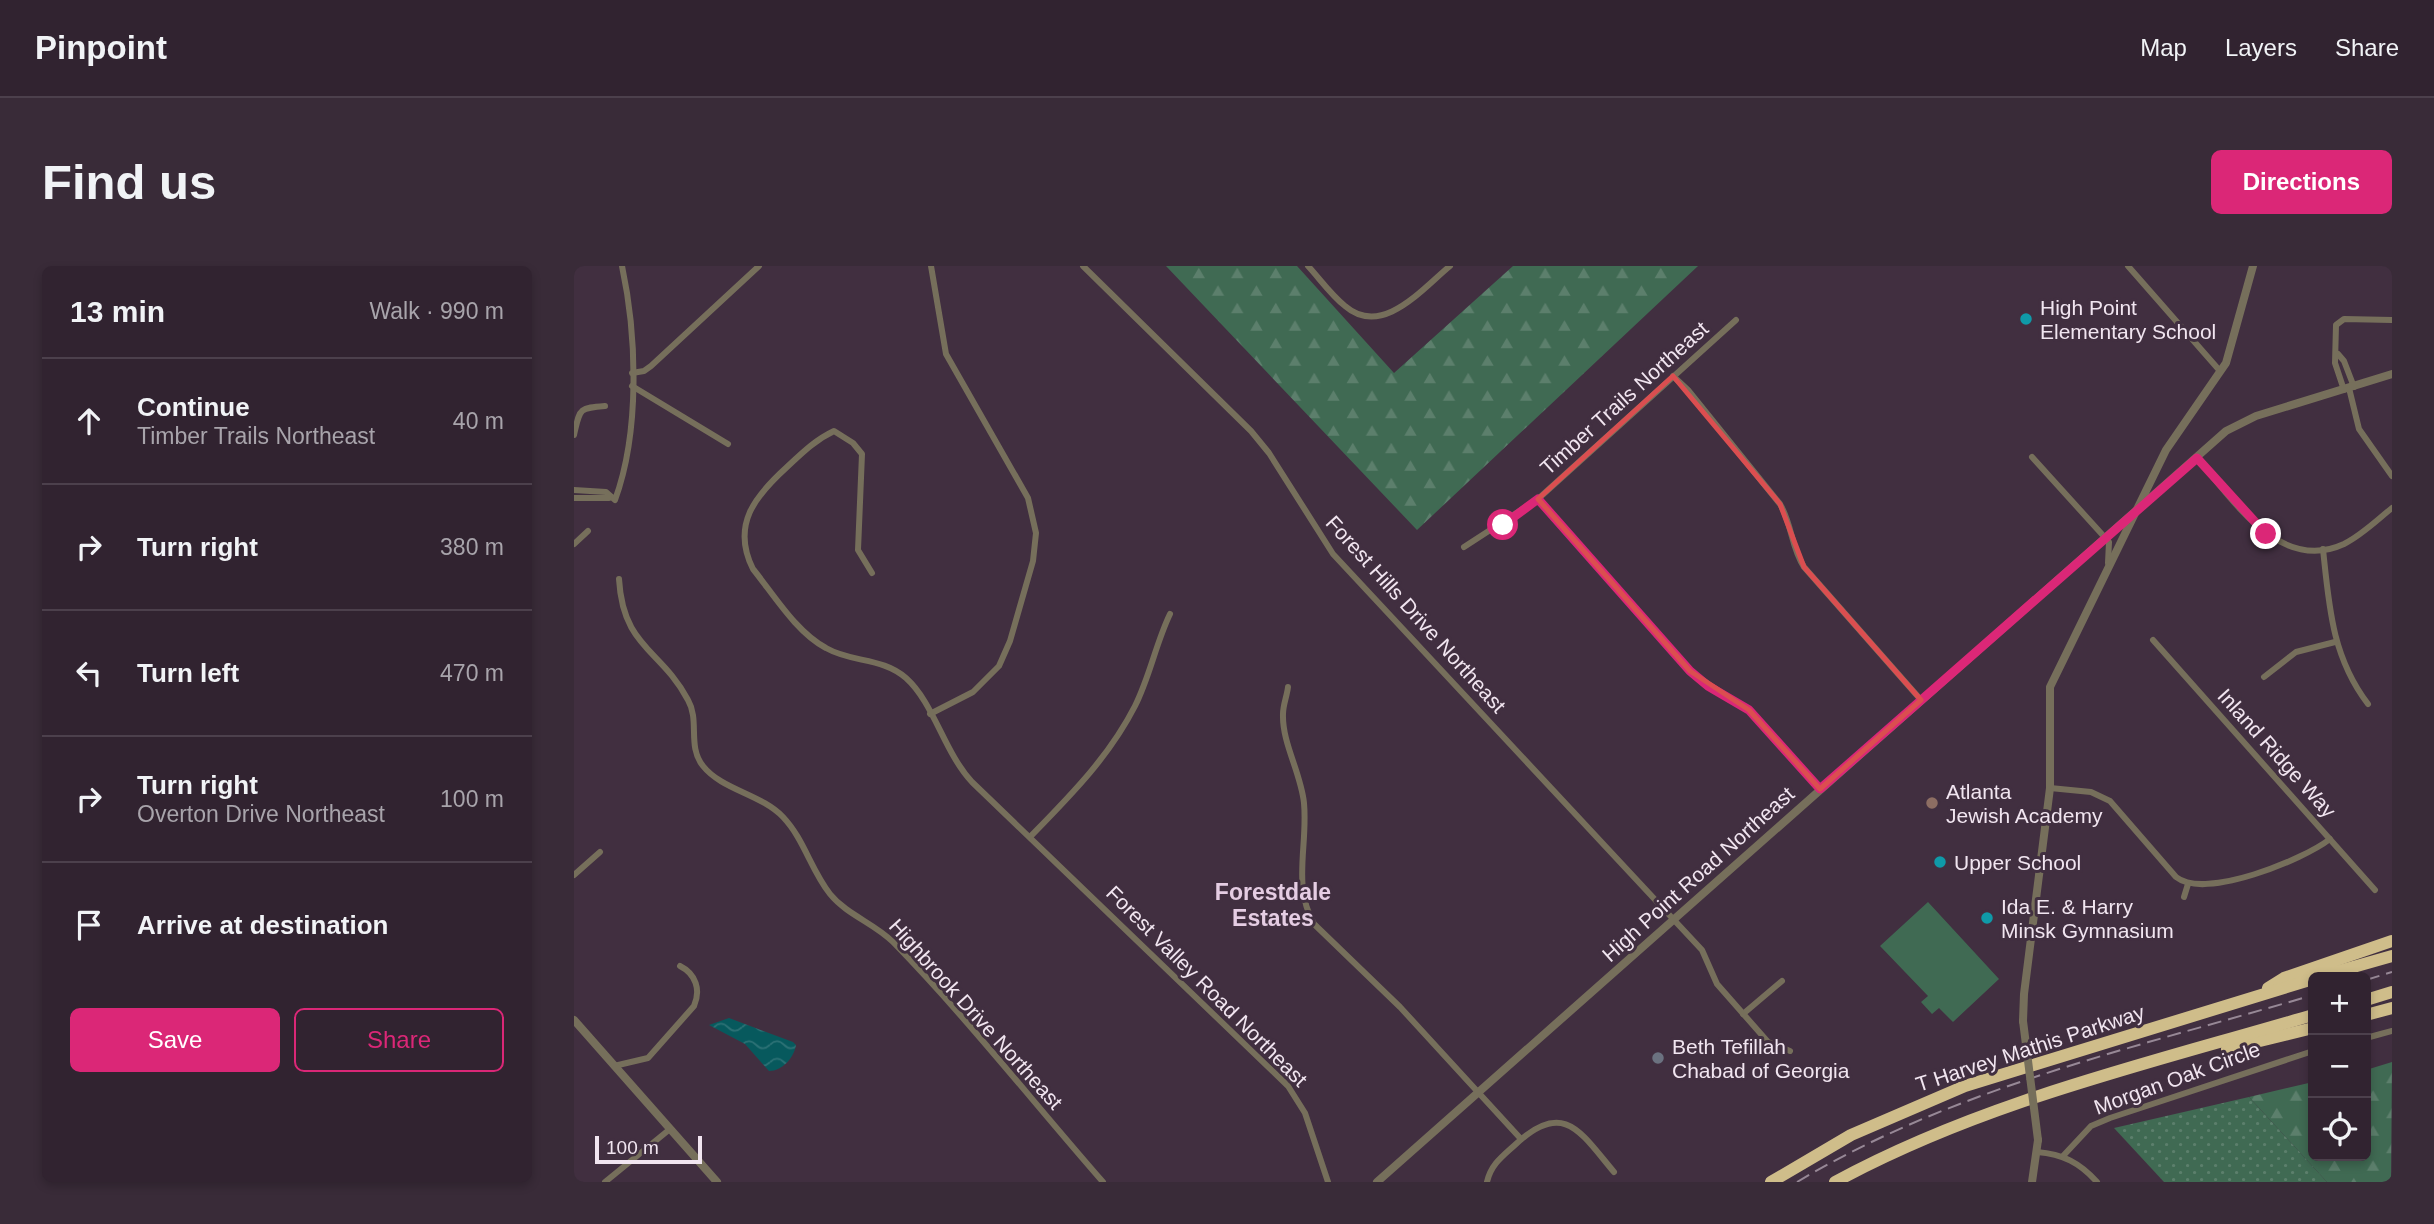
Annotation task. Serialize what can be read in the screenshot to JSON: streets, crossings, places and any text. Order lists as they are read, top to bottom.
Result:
{
  "streets": {
    "highway": ["T Harvey Mathis Parkway"],
    "street": [
      "Timber Trails Northeast",
      "Forest Hills Drive Northeast",
      "Inland Ridge Way",
      "High Point Road Northeast",
      "Forest Valley Road Northeast",
      "Highbrook Drive Northeast",
      "Morgan Oak Circle"
    ]
  },
  "crossings": [
    ["Forest Hills Drive Northeast", "High Point Road Northeast"]
  ],
  "districts": ["Forestdale Estates"],
  "places": [
    "High Point Elementary School",
    "Atlanta Jewish Academy",
    "Upper School",
    "Ida E. & Harry Minsk Gymnasium",
    "Beth Tefillah Chabad of Georgia"
  ],
  "scale_bar": "100 m",
  "page": {
    "header": "Pinpoint",
    "nav": ["Map", "Layers", "Share"],
    "buttons": [
      "Directions",
      ["Save", "Share"]
    ],
    "title": "Find us",
    "heading": ["13 min", "Walk · 990 m"],
    "list": [
      ["Continue", "Timber Trails Northeast", "40 m"],
      ["Turn right", "380 m"],
      ["Turn left", "470 m"],
      ["Turn right", "Overton Drive Northeast", "100 m"],
      "Arrive at destination"
    ],
    "map_buttons": ["+", "−"],
    "scale": "100 m"
  }
}
